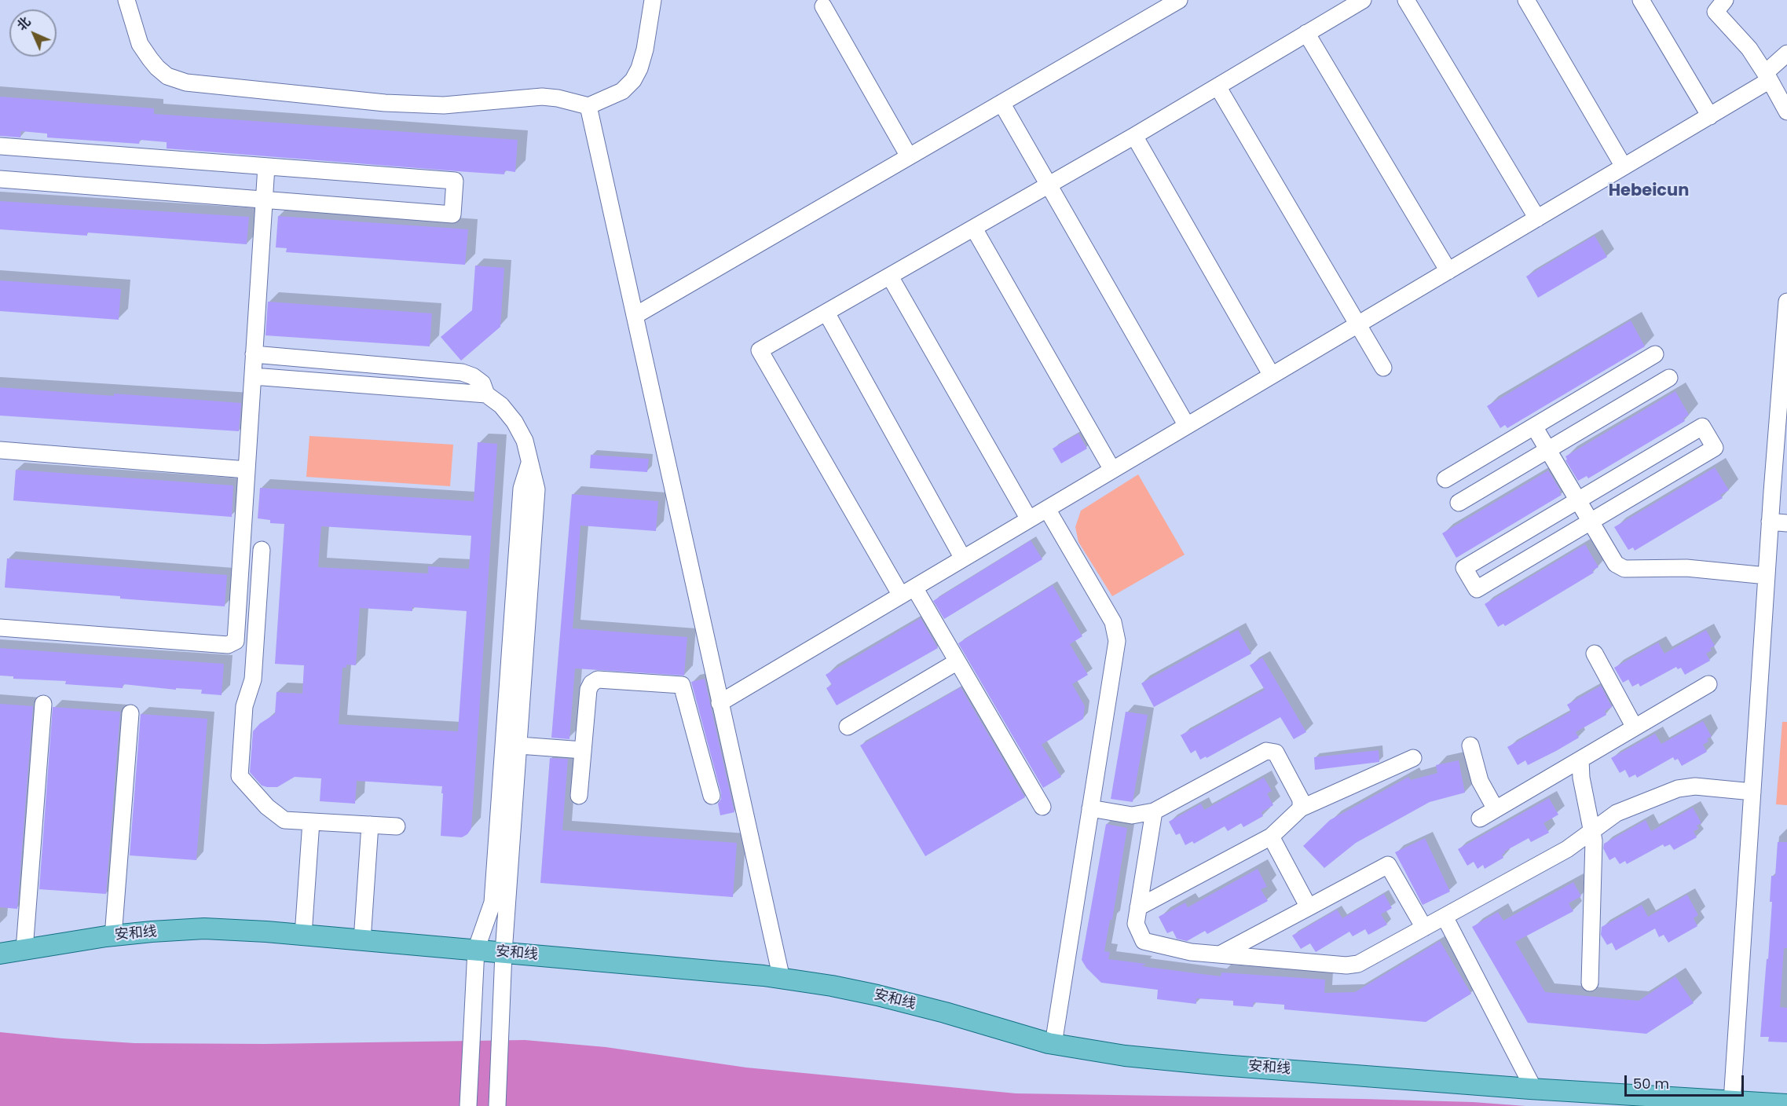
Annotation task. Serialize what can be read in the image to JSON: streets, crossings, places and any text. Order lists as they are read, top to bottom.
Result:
{
  "streets": {
    "main road": ["安和线"]
  },
  "districts": ["Hebeicun"],
  "scale_bar": "50 m",
  "north": "top left"
}
